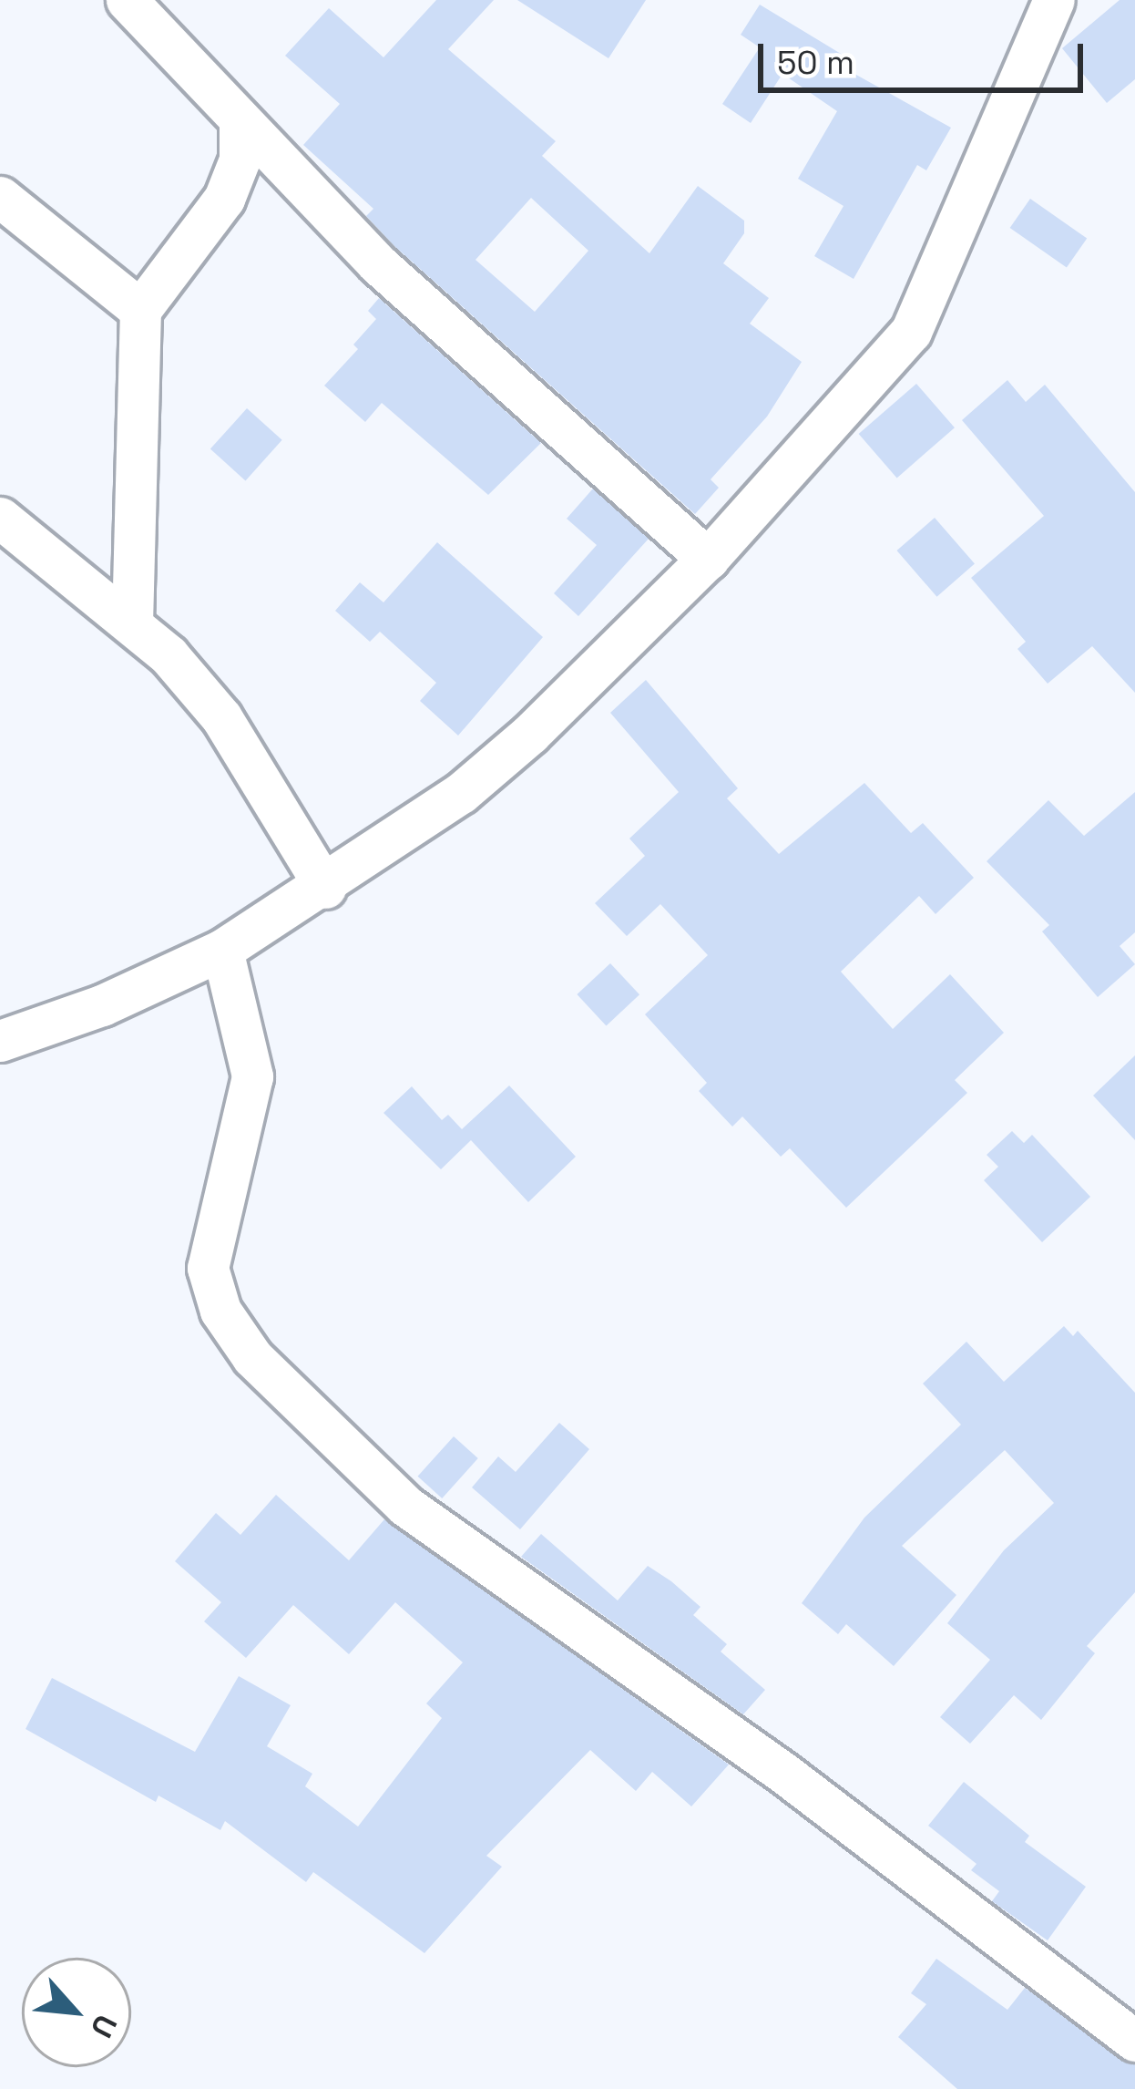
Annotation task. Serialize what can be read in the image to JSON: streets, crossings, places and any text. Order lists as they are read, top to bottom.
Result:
{
  "scale_bar": "50 m",
  "north": "bottom right"
}
